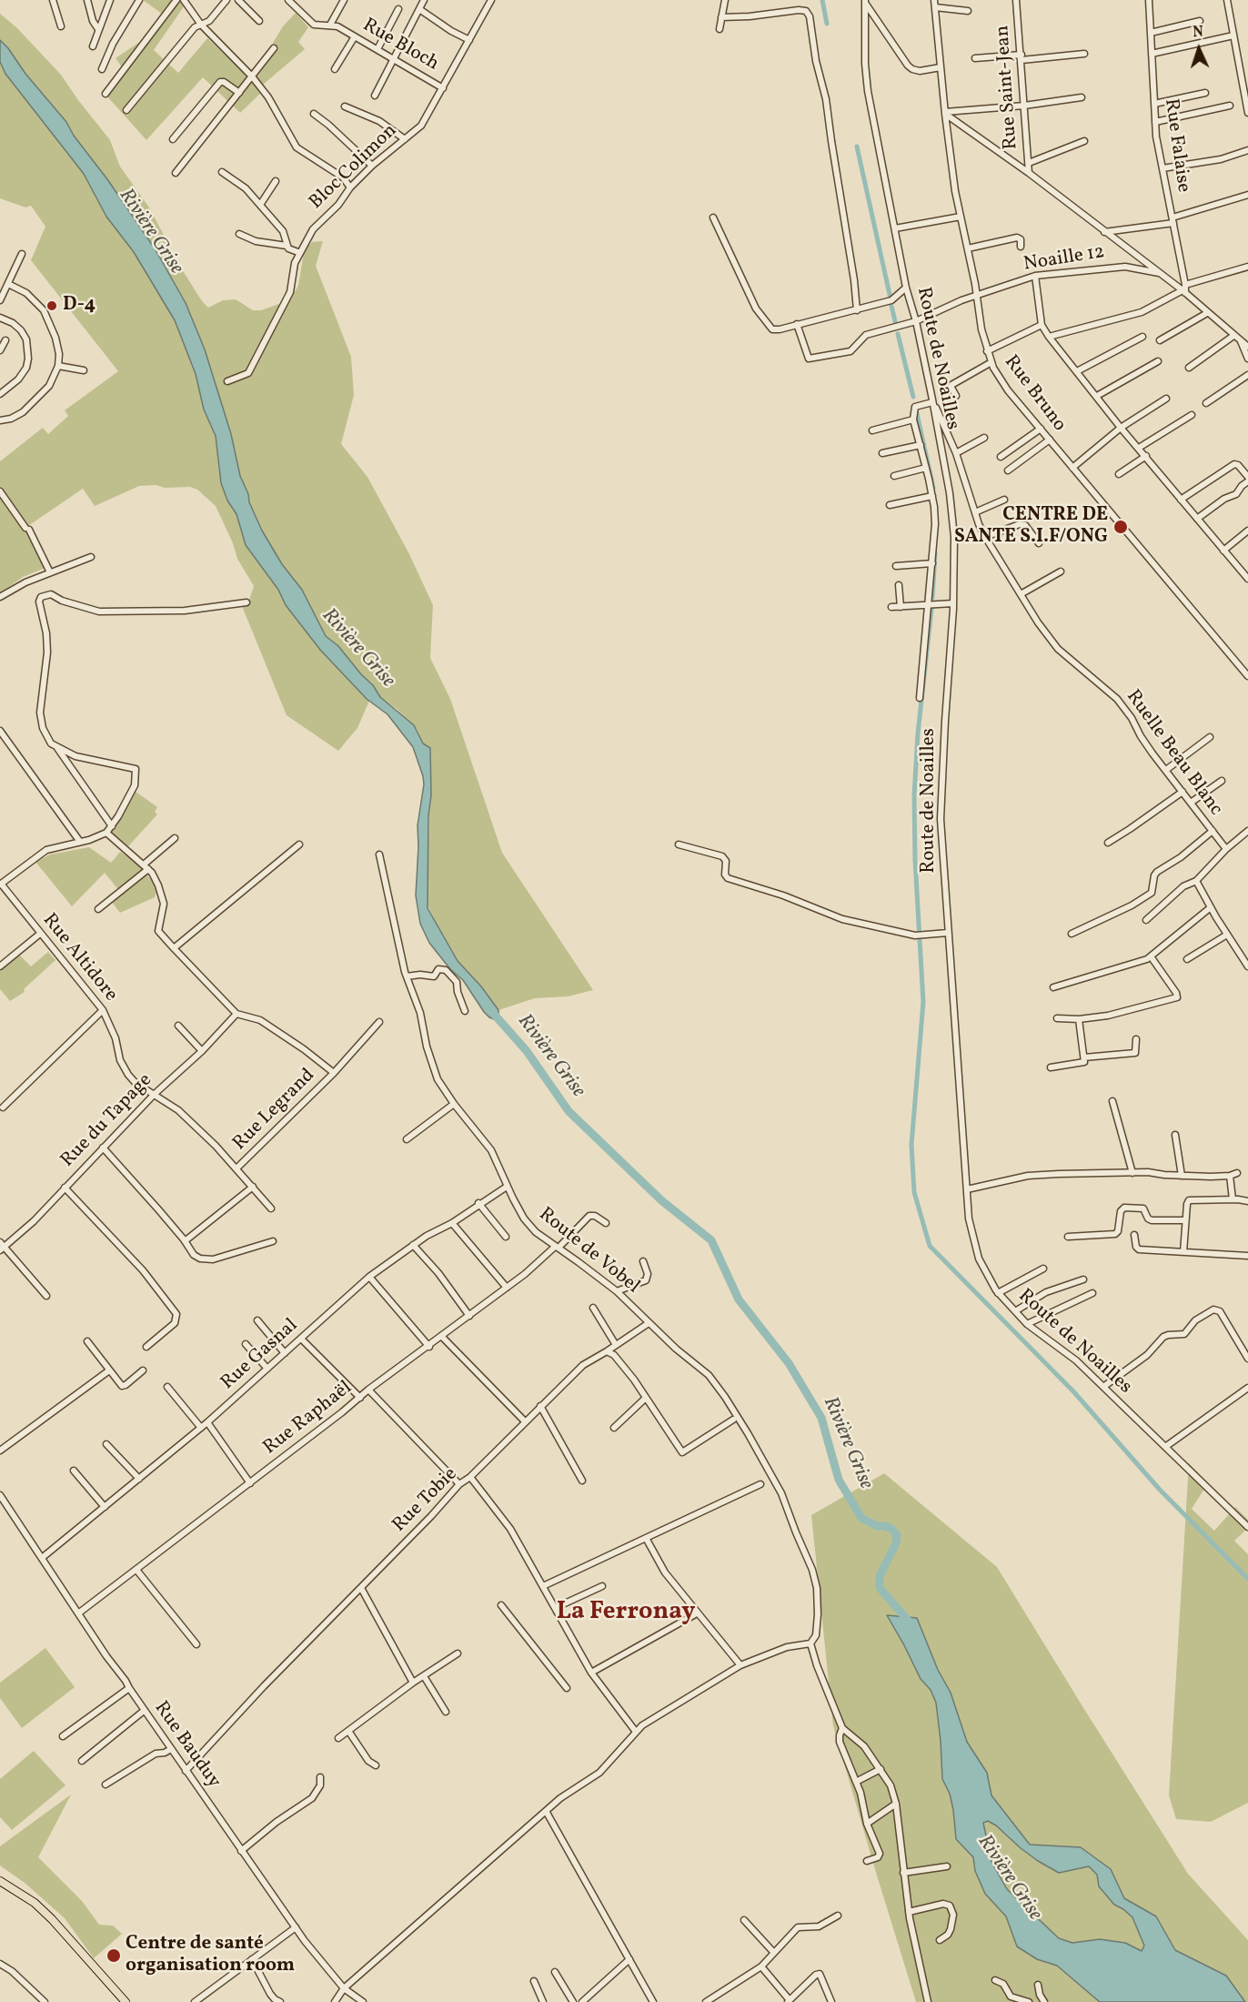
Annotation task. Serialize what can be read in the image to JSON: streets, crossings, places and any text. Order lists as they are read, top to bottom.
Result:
{
  "streets": {
    "street": [
      "Rue Bloch",
      "Rue Saint-Jean",
      "Rue Falaise",
      "Bloc Colimon",
      "Noaille 12",
      "Route de Noailles",
      "Rue Bruno",
      "Ruelle Beau Blanc",
      "Rue Altidore",
      "Rue Legrand",
      "Rue du Tapage",
      "Route de Vobel",
      "Rue Gasnal",
      "Rue Raphaël",
      "Rue Tobie",
      "Rue Bauduy"
    ]
  },
  "crossings": [
    ["Rue Bloch", "Bloc Colimon"],
    ["Noaille 12", "Route de Noailles"],
    ["Noaille 12", "Rue Bruno"],
    ["Route de Noailles", "Ruelle Beau Blanc"],
    ["Rue Altidore", "Rue Legrand"],
    ["Rue Altidore", "Rue du Tapage"],
    ["Route de Vobel", "Rue Gasnal"],
    ["Route de Vobel", "Rue Raphaël"],
    ["Route de Vobel", "Rue Tobie"],
    ["Rue Gasnal", "Rue Bauduy"],
    ["Rue Raphaël", "Rue Bauduy"],
    ["Rue Tobie", "Rue Bauduy"]
  ],
  "districts": ["La Ferronay"],
  "water": ["Rivière Grise"],
  "places": ["D-4", "CENTRE DE SANTE S.I.F/ONG", "Centre de santé organisation room"],
  "north": "top"
}
